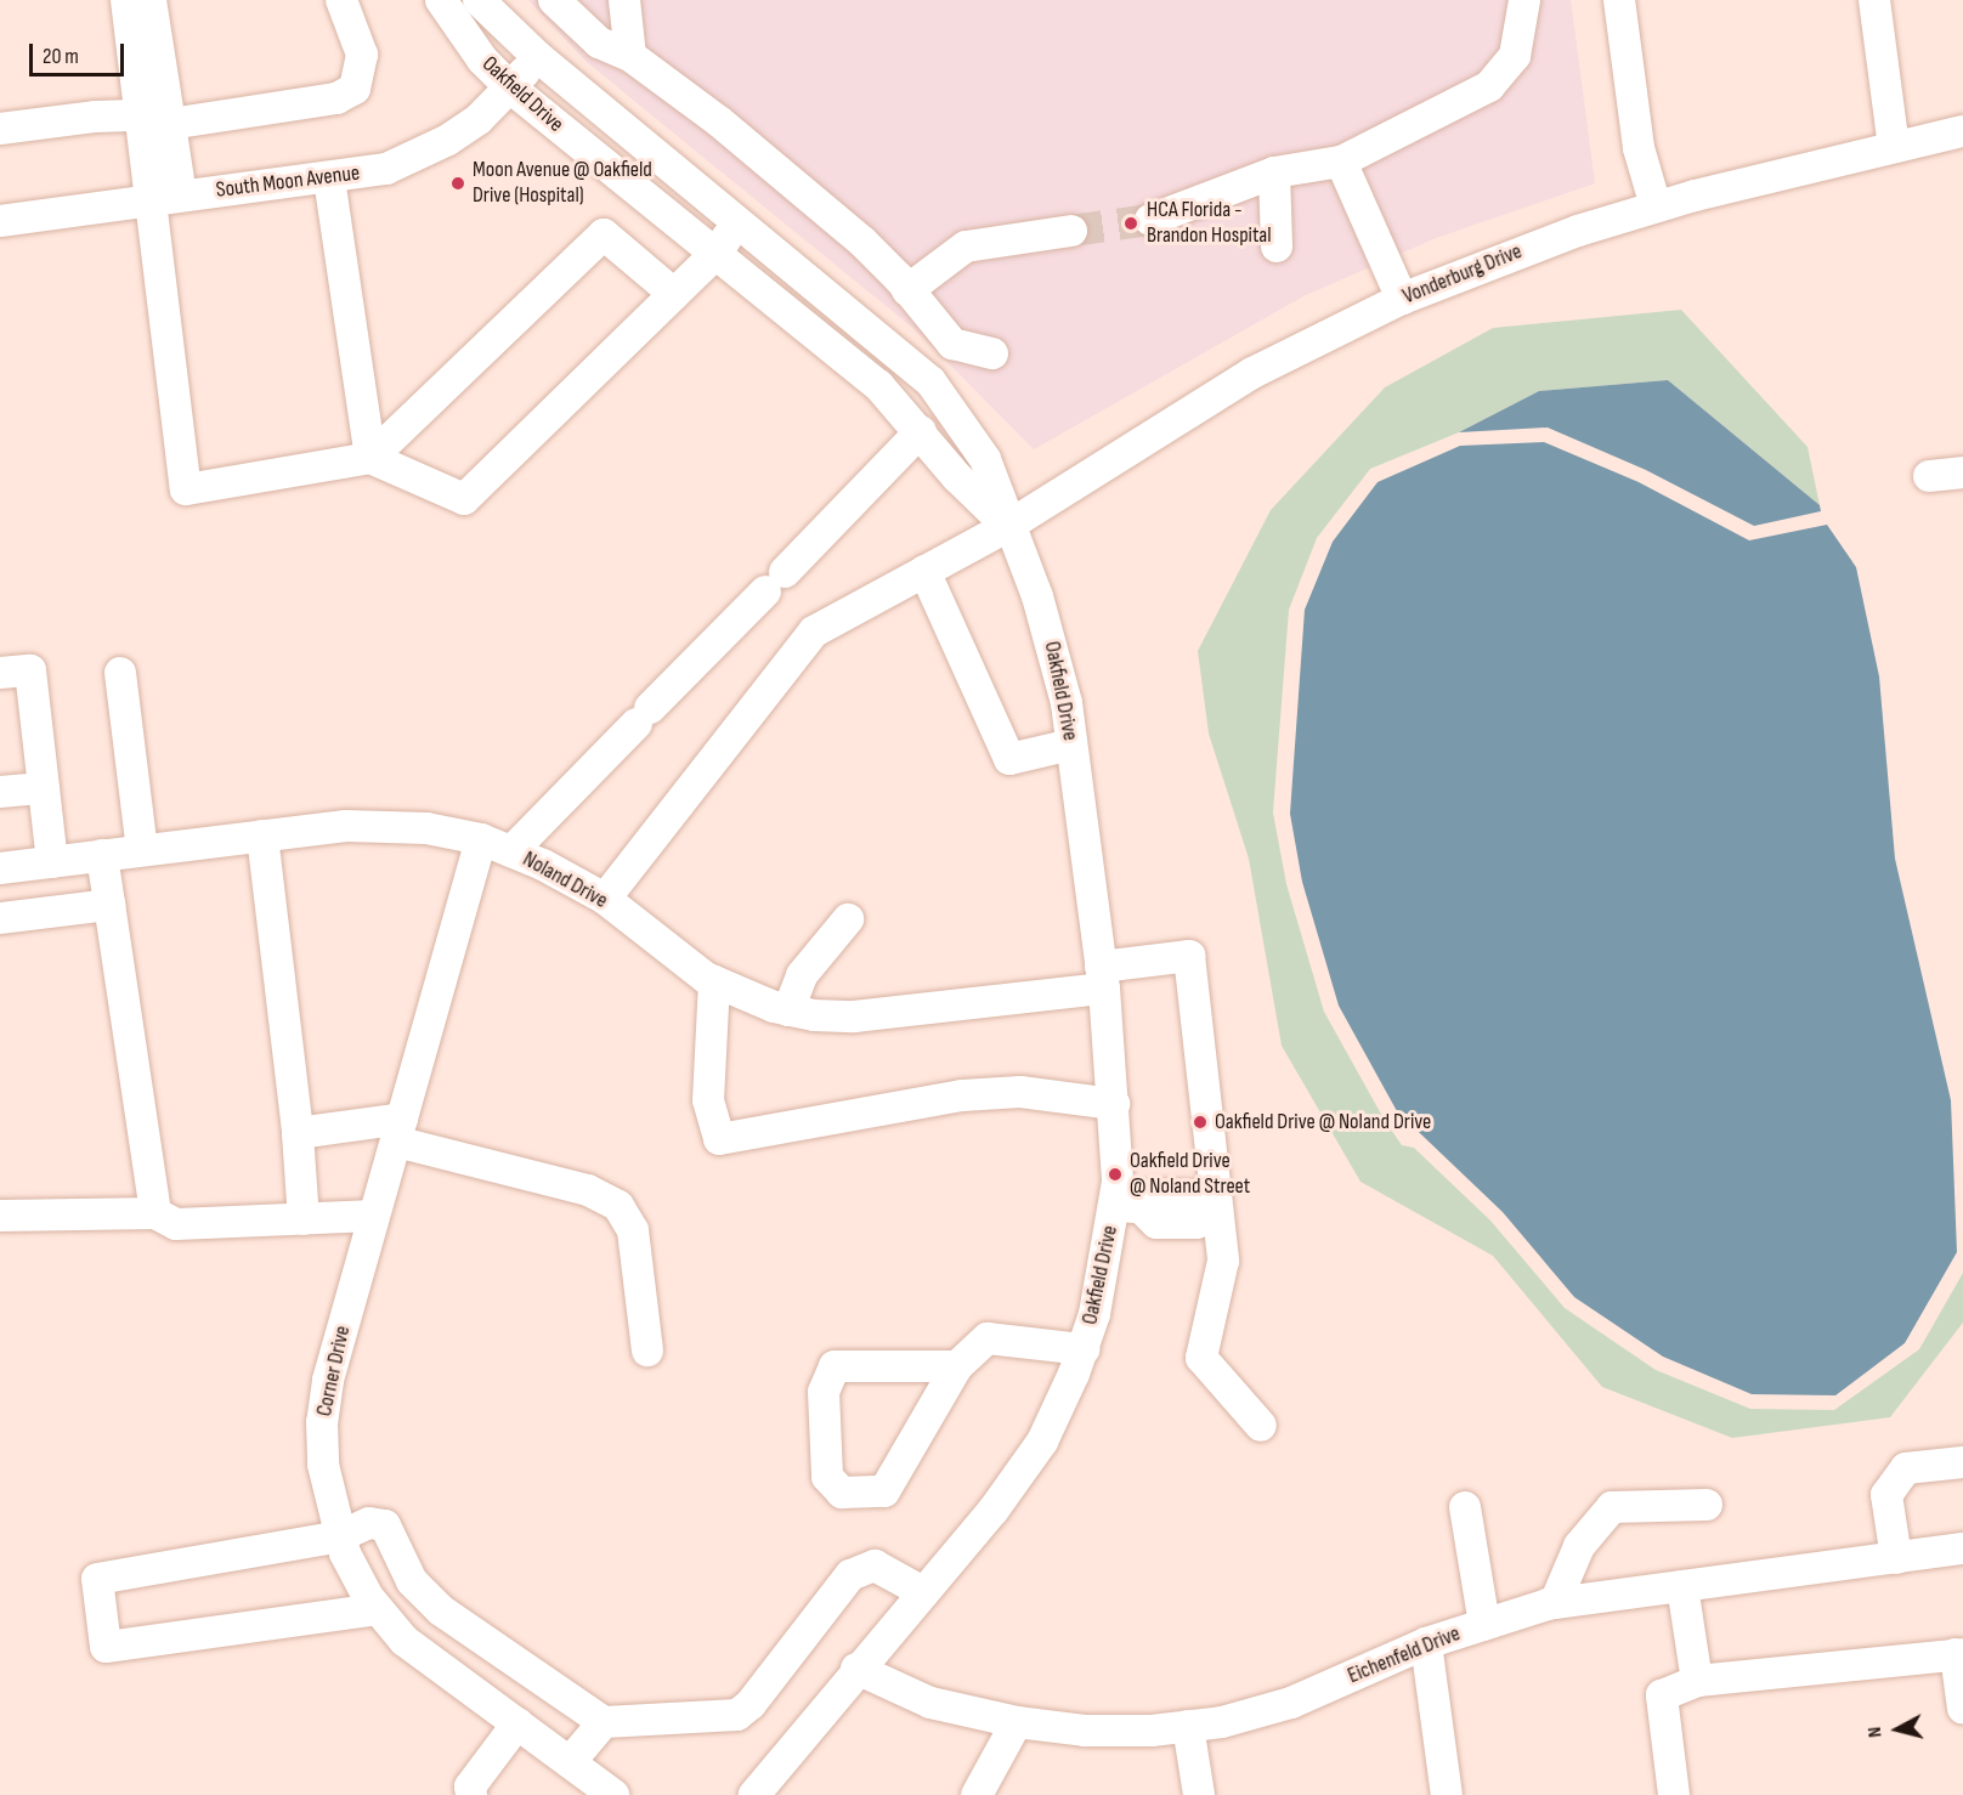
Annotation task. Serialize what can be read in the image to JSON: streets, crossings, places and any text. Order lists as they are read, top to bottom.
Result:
{
  "streets": {
    "street": [
      "Oakfield Drive",
      "South Moon Avenue",
      "Vonderburg Drive",
      "Noland Drive",
      "Corner Drive",
      "Eichenfeld Drive"
    ]
  },
  "crossings": [
    ["Oakfield Drive", "South Moon Avenue"],
    ["Oakfield Drive", "Vonderburg Drive"],
    ["Oakfield Drive", "Noland Drive"],
    ["Oakfield Drive", "Eichenfeld Drive"],
    ["Vonderburg Drive", "Noland Drive"],
    ["Noland Drive", "Corner Drive"]
  ],
  "places": [
    "Moon Avenue @ Oakfield Drive (Hospital)",
    "HCA Florida - Brandon Hospital",
    "Oakfield Drive @ Noland Drive",
    "Oakfield Drive @ Noland Street"
  ],
  "scale_bar": "20 m",
  "north": "left"
}
